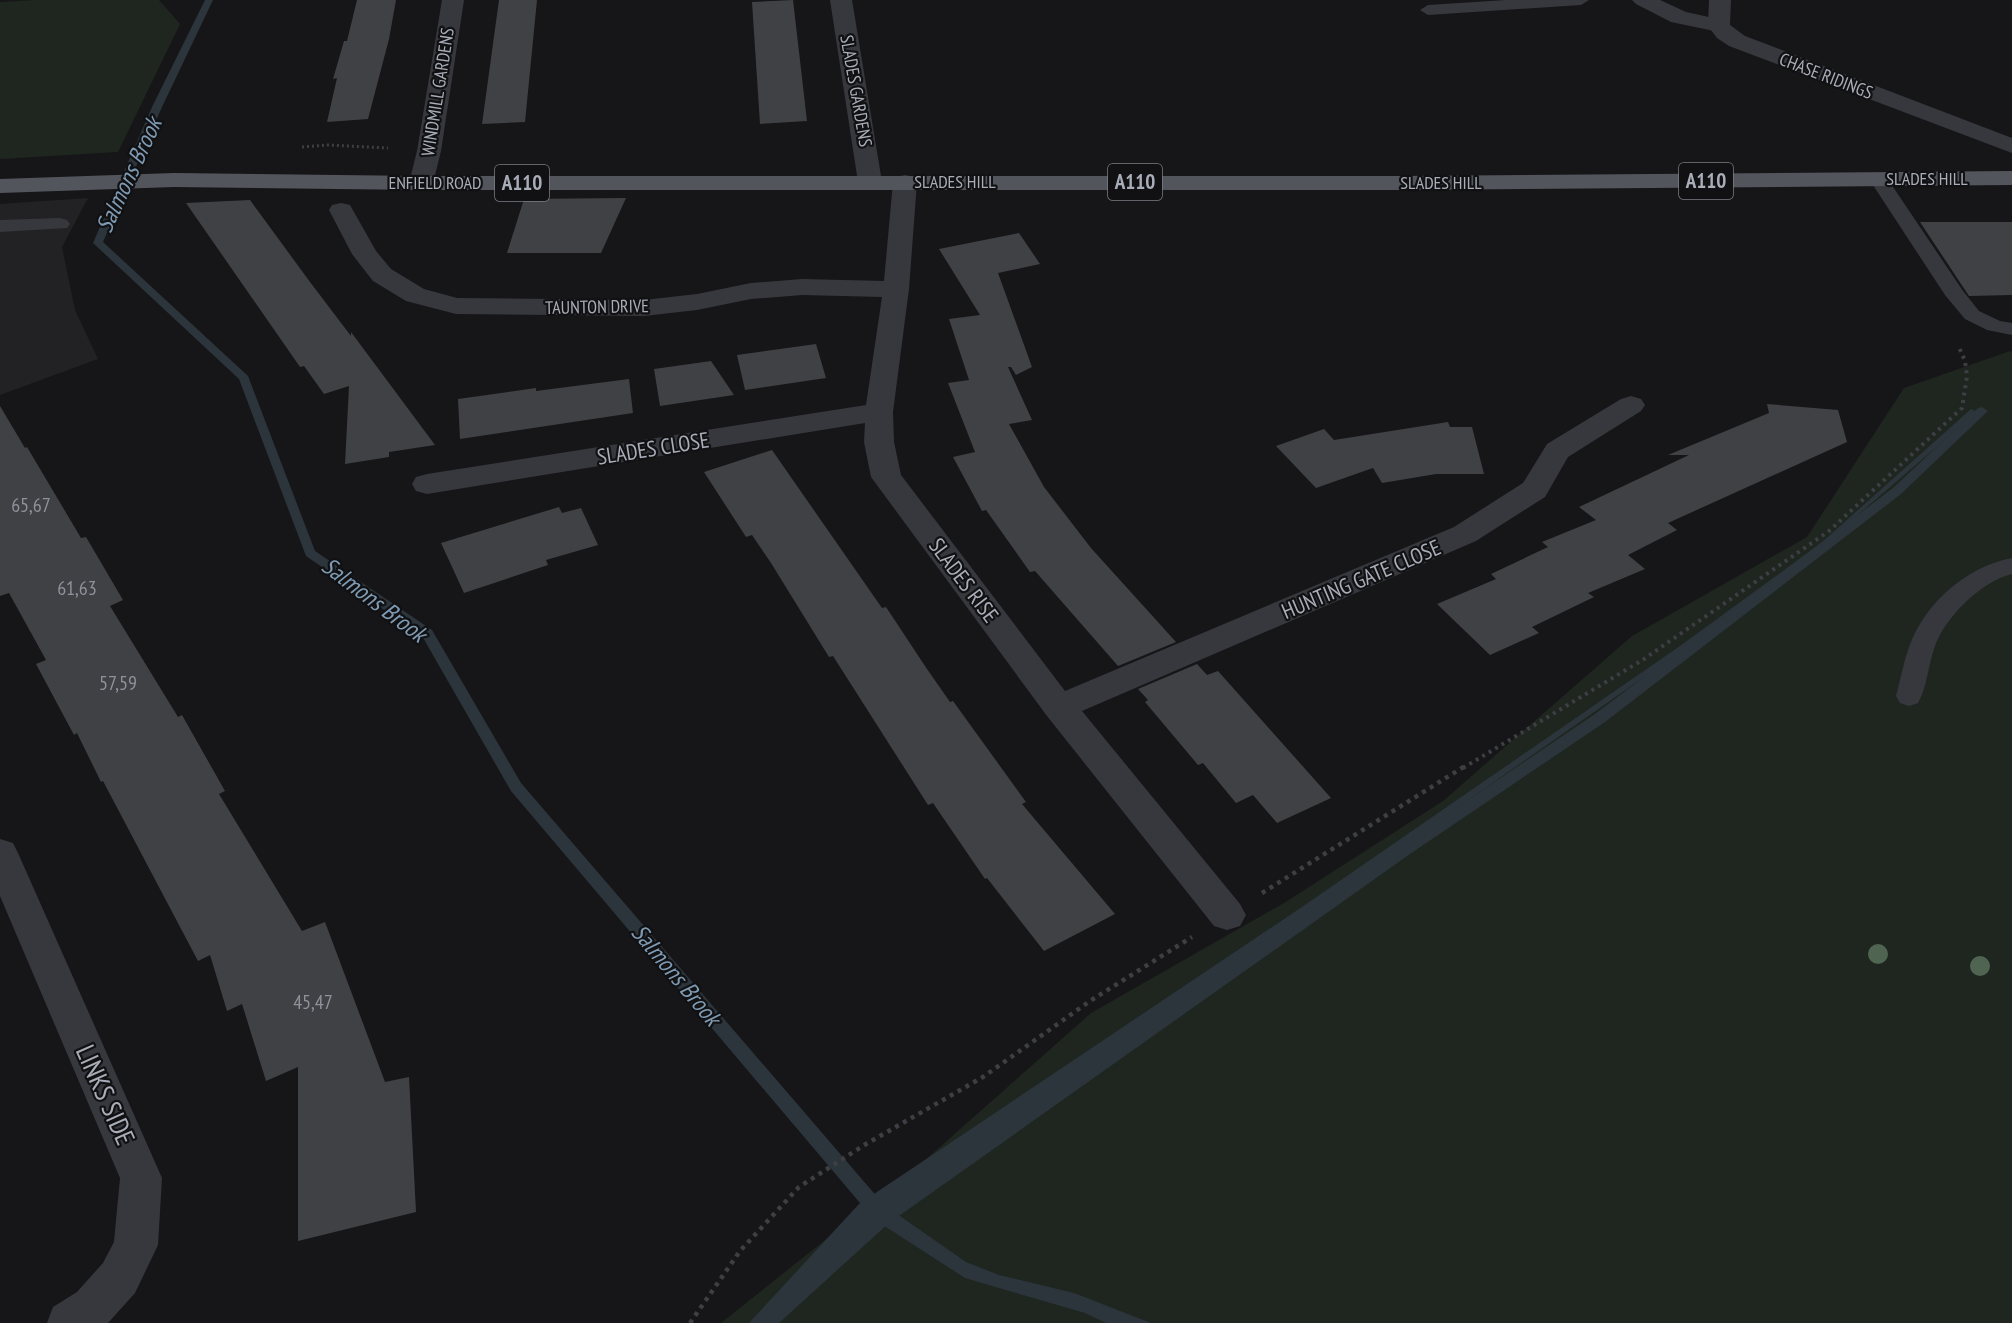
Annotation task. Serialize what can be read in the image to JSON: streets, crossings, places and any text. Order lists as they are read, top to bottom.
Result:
{
  "streets": {
    "main road": ["SLADES HILL", "A110", "ENFIELD ROAD"],
    "street": [
      "CHASE RIDINGS",
      "SLADES GARDENS",
      "WINDMILL GARDENS",
      "TAUNTON DRIVE",
      "SLADES CLOSE",
      "HUNTING GATE CLOSE",
      "SLADES RISE",
      "LINKS SIDE"
    ]
  },
  "crossings": [
    ["SLADES GARDENS", "SLADES HILL"],
    ["SLADES GARDENS", "ENFIELD ROAD"],
    ["WINDMILL GARDENS", "ENFIELD ROAD"],
    ["SLADES HILL", "ENFIELD ROAD"],
    ["SLADES HILL", "SLADES RISE"],
    ["TAUNTON DRIVE", "SLADES RISE"],
    ["SLADES CLOSE", "SLADES RISE"],
    ["HUNTING GATE CLOSE", "SLADES RISE"]
  ],
  "water": ["Salmons Brook"],
  "house_numbers": [
    "65,67",
    "61,63",
    "57,59",
    "45,47"
  ]
}
